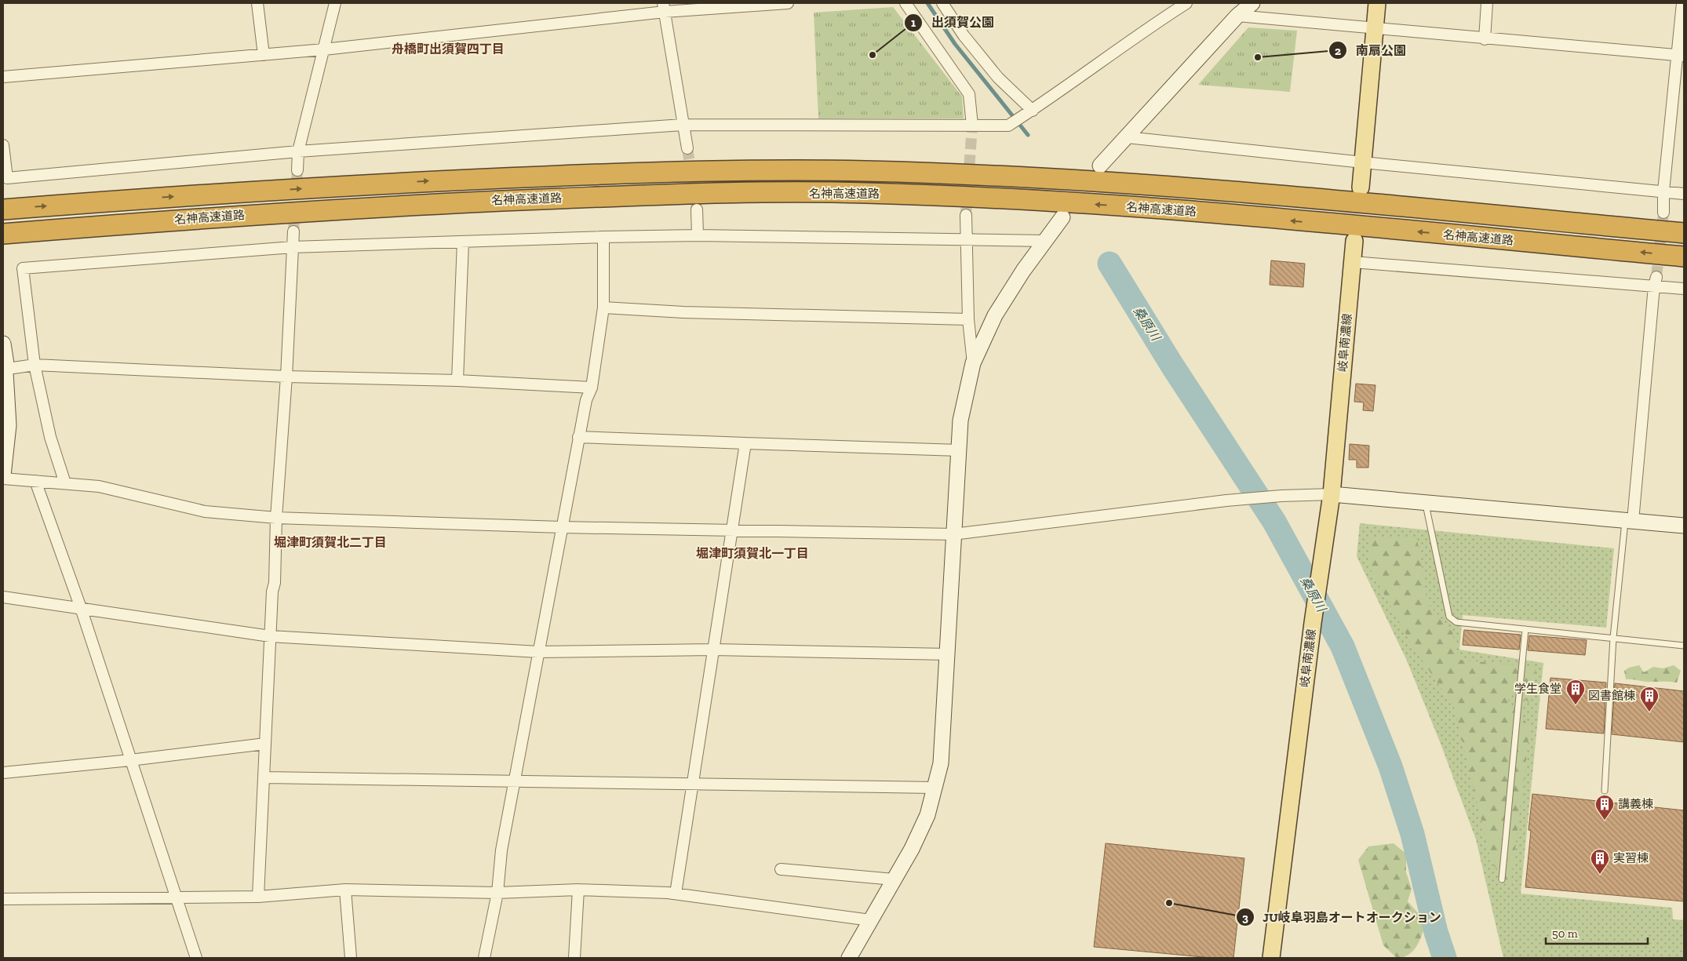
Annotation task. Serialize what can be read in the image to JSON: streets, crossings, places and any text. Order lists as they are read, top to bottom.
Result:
{
  "streets": {
    "highway": ["名神高速道路"],
    "main road": ["岐阜南濃線"]
  },
  "districts": ["舟橋町出須賀四丁目", "堀津町須賀北二丁目", "堀津町須賀北一丁目"],
  "water": ["桑原川"],
  "places": {
    "other": ["出須賀公園", "南扇公園", "JU岐阜羽島オートオークション"],
    "building": [
      "学生食堂",
      "図書館棟",
      "講義棟",
      "実習棟"
    ]
  },
  "scale_bar": "50 m"
}
